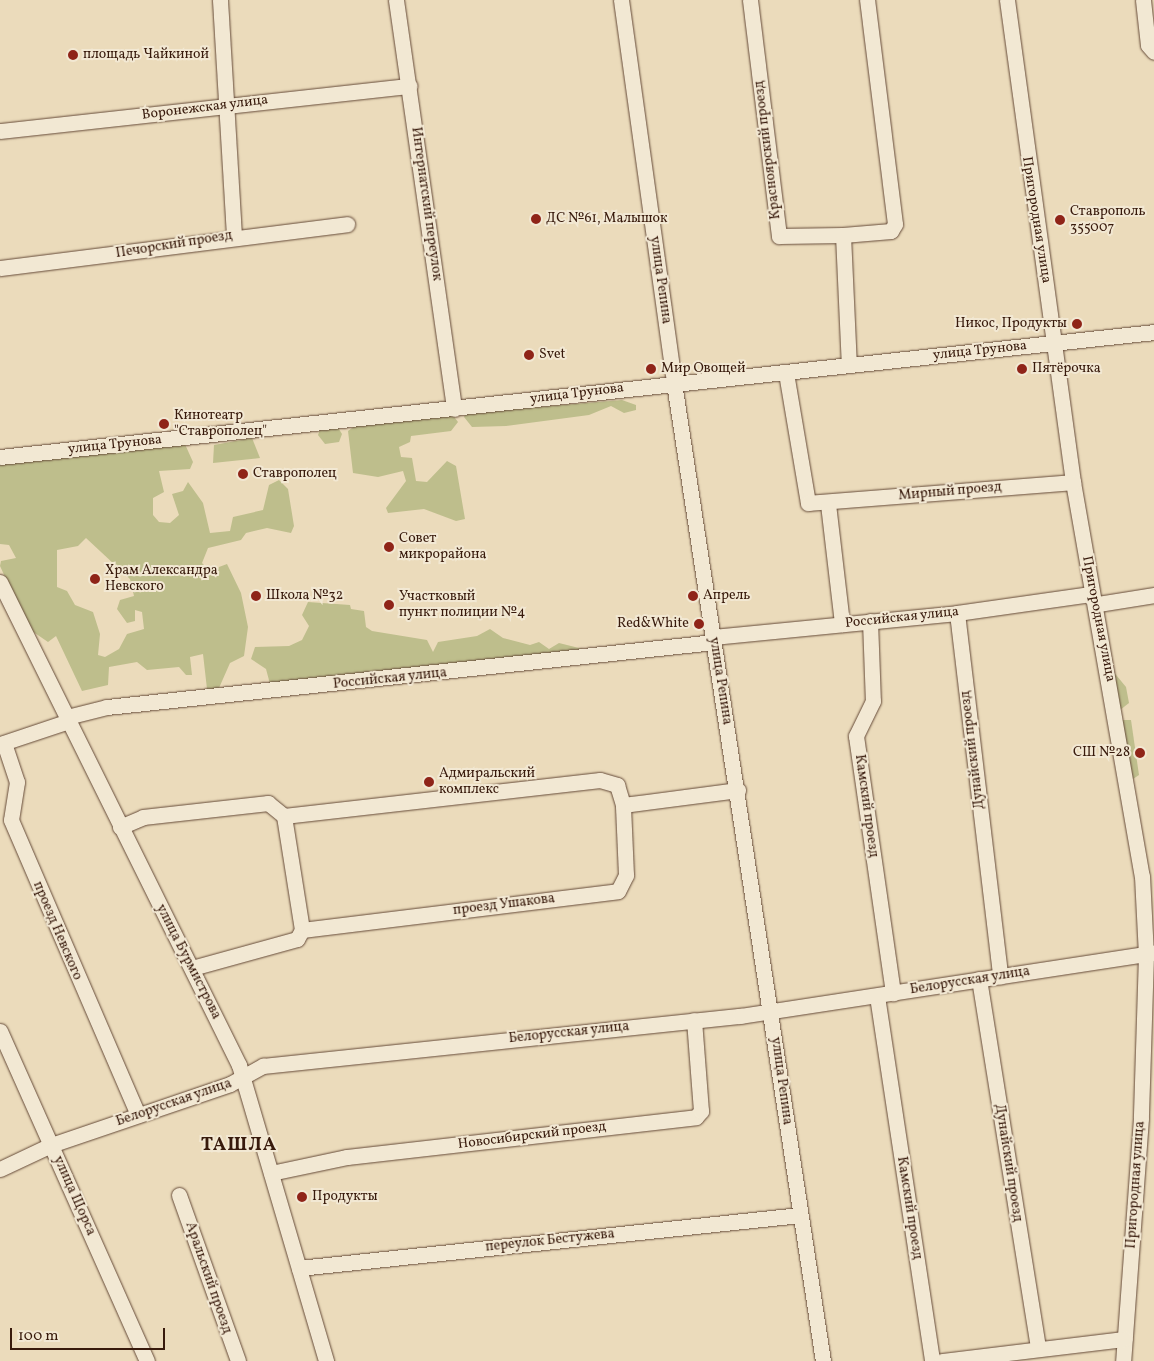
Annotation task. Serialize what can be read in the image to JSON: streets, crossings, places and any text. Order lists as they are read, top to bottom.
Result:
{
  "streets": {
    "street": [
      "Воронежская улица",
      "Красноярский проезд",
      "Интернатский переулок",
      "Пригородная улица",
      "Печорский проезд",
      "улица Репина",
      "улица Трунова",
      "Мирный проезд",
      "Российская улица",
      "Дунайский проезд",
      "Камский проезд",
      "проезд Ушакова",
      "проезд Невского",
      "улица Бурмистрова",
      "Белорусская улица",
      "Новосибирский проезд",
      "улица Щорса",
      "переулок Бестужева",
      "Аральский проезд"
    ]
  },
  "crossings": [
    ["Воронежская улица", "Интернатский переулок"],
    ["Интернатский переулок", "улица Трунова"],
    ["Пригородная улица", "улица Трунова"],
    ["Пригородная улица", "Мирный проезд"],
    ["Пригородная улица", "Российская улица"],
    ["Пригородная улица", "Белорусская улица"],
    ["улица Репина", "улица Трунова"],
    ["улица Репина", "Российская улица"],
    ["улица Репина", "Белорусская улица"],
    ["улица Репина", "переулок Бестужева"],
    ["улица Трунова", "Мирный проезд"],
    ["Российская улица", "Дунайский проезд"],
    ["Российская улица", "Камский проезд"],
    ["Российская улица", "проезд Невского"],
    ["Российская улица", "улица Бурмистрова"],
    ["Дунайский проезд", "Белорусская улица"],
    ["Камский проезд", "Белорусская улица"],
    ["проезд Ушакова", "улица Бурмистрова"],
    ["проезд Невского", "Белорусская улица"],
    ["улица Бурмистрова", "Белорусская улица"],
    ["улица Бурмистрова", "Новосибирский проезд"],
    ["улица Бурмистрова", "переулок Бестужева"],
    ["Белорусская улица", "Новосибирский проезд"],
    ["Белорусская улица", "улица Щорса"]
  ],
  "districts": ["ТАШЛА"],
  "places": [
    "площадь Чайкиной",
    "ДС №61, Малышок",
    "Ставрополь 355007",
    "Никос, Продукты",
    "Svet",
    "Мир Овощей",
    "Пятёрочка",
    "Кинотеатр \"Ставрополец\"",
    "Ставрополец",
    "Совет микрорайона",
    "Храм Александра Невского",
    "Школа №32",
    "Апрель",
    "Участковый пункт полиции №4",
    "Red&White",
    "СШ №28",
    "Адмиральский комплекс",
    "Продукты"
  ],
  "scale_bar": "100 m"
}
